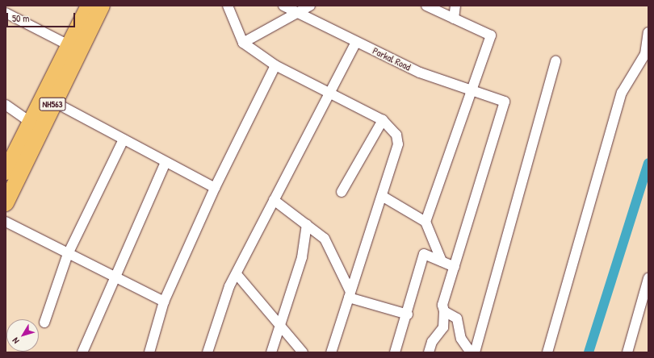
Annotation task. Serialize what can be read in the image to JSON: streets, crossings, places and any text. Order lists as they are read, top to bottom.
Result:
{
  "streets": {
    "highway": ["NH563"],
    "street": ["Parkal Road"]
  },
  "scale_bar": "50 m",
  "north": "bottom left"
}
